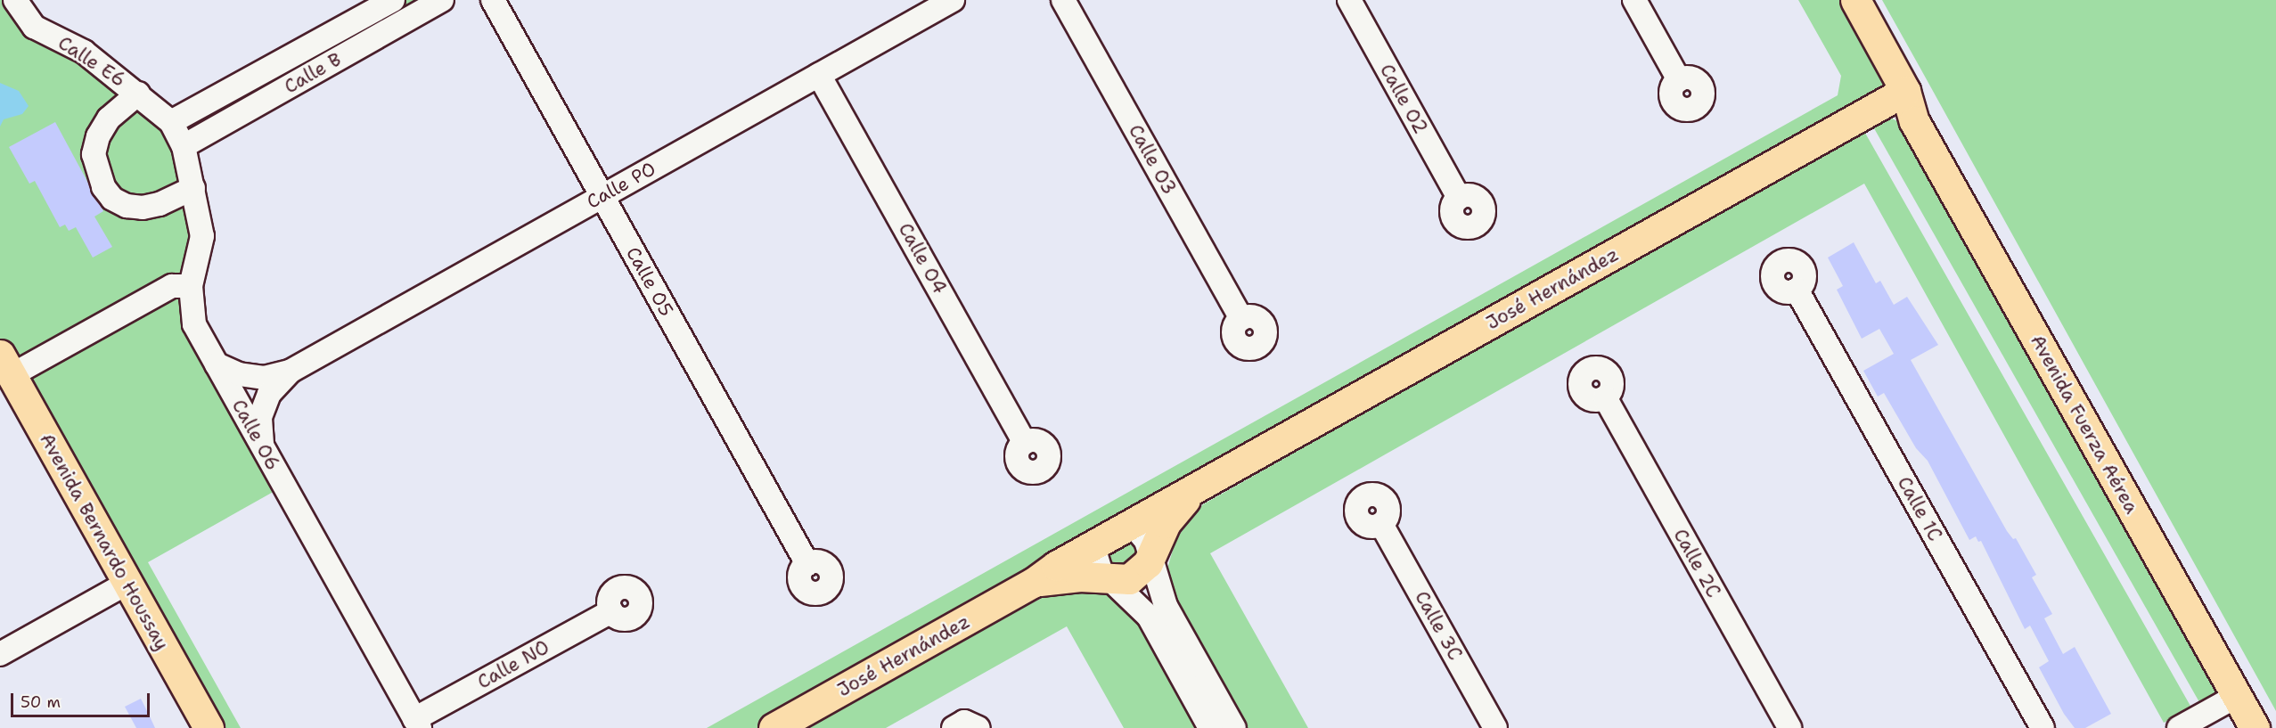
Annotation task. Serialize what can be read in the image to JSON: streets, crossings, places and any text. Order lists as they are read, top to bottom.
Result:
{
  "streets": {
    "main road": ["José Hernández", "Avenida Fuerza Aérea", "Avenida Bernardo Houssay"],
    "street": [
      "Calle E6",
      "Calle B",
      "Calle O2",
      "Calle O3",
      "Calle PO",
      "Calle O4",
      "Calle O5",
      "Calle O6",
      "Calle 1C",
      "Calle 2C",
      "Calle 3C",
      "Calle NO"
    ]
  },
  "crossings": [
    ["Calle E6", "Calle B"],
    ["Calle E6", "Calle O6"],
    ["Calle B", "Calle O6"],
    ["Calle PO", "Calle O4"],
    ["Calle PO", "Calle O5"],
    ["Calle PO", "Calle O6"],
    ["José Hernández", "Avenida Fuerza Aérea"],
    ["Calle O6", "Calle NO"]
  ],
  "scale_bar": "50 m"
}
